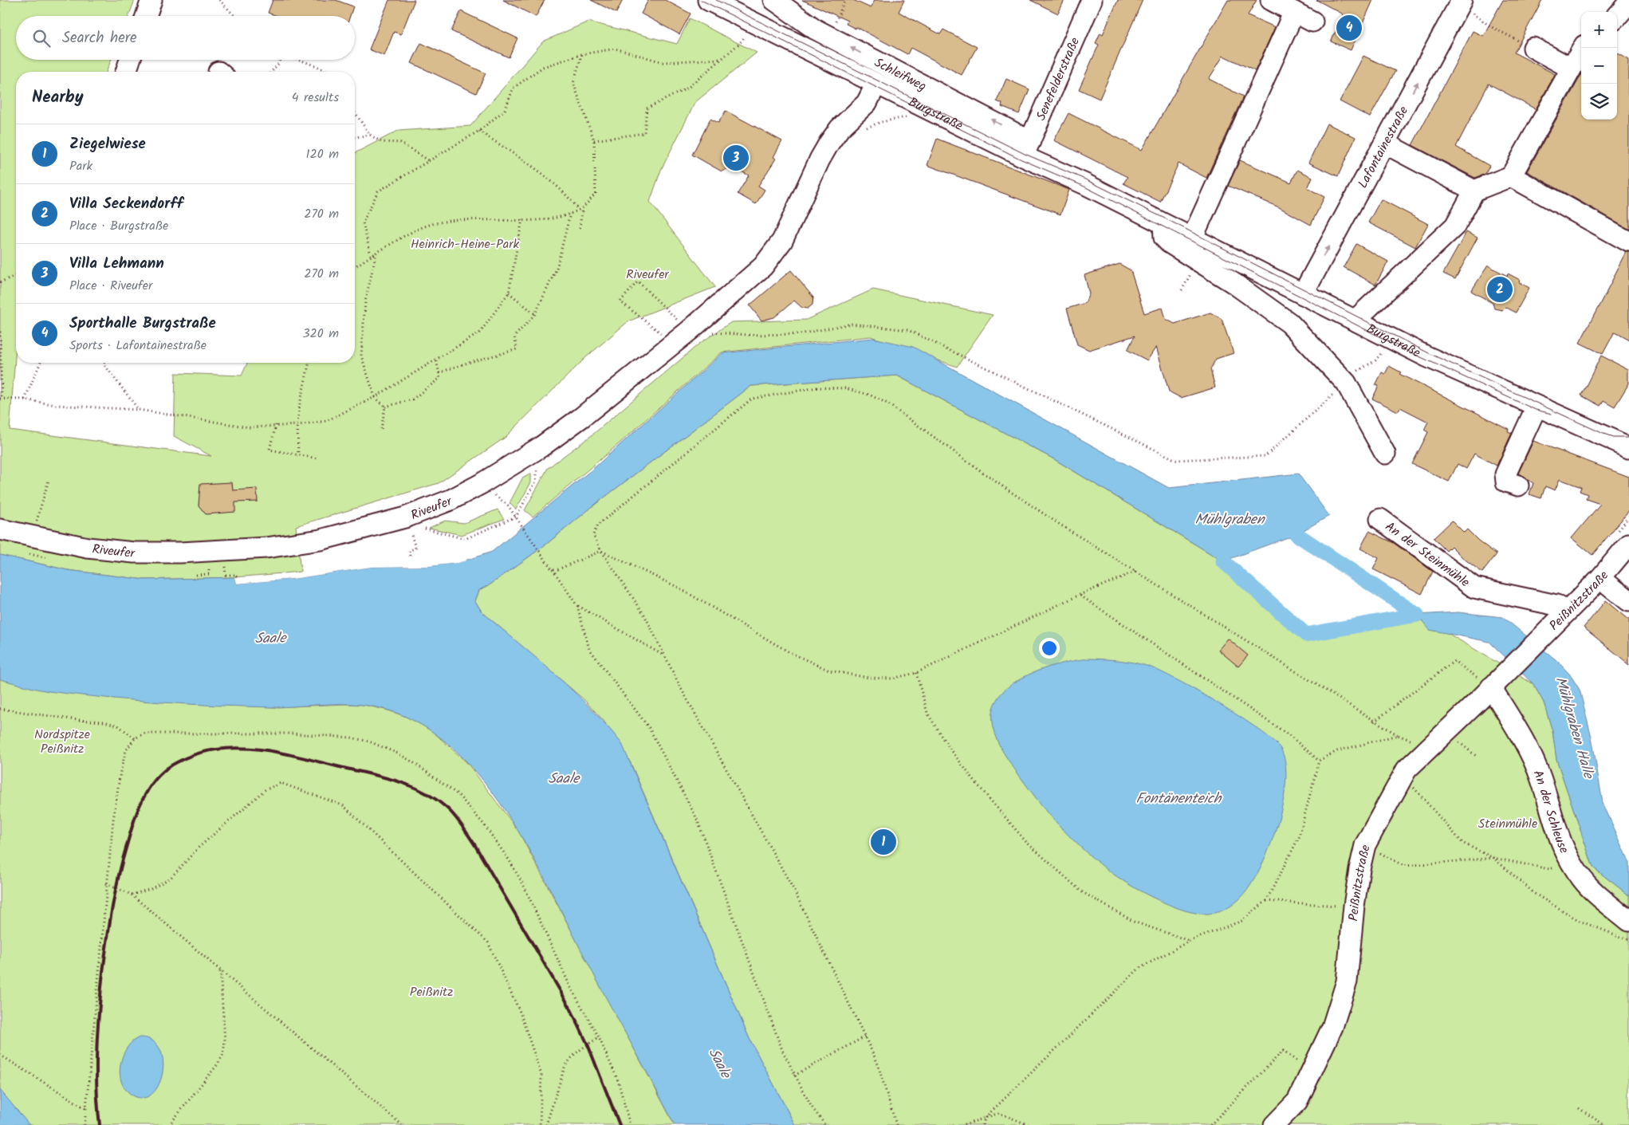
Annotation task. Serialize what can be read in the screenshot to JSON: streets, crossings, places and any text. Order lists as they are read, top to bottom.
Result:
{
  "streets": {
    "street": [
      "Schleifweg",
      "Senefelderstraße",
      "Burgstraße",
      "Lafontainestraße",
      "Riveufer",
      "An der Steinmühle",
      "Peißnitzstraße",
      "An der Schleuse"
    ]
  },
  "crossings": [
    ["Schleifweg", "Senefelderstraße"],
    ["Schleifweg", "Burgstraße"],
    ["Senefelderstraße", "Burgstraße"],
    ["Burgstraße", "Lafontainestraße"],
    ["Burgstraße", "Riveufer"],
    ["An der Steinmühle", "Peißnitzstraße"],
    ["Peißnitzstraße", "An der Schleuse"]
  ],
  "one_way": ["Schleifweg"],
  "water": [
    "Mühlgraben",
    "Saale",
    "Mühlgraben Halle",
    "Fontänenteich"
  ],
  "parks": [
    "Heinrich-Heine-Park",
    "Riveufer",
    "Nordspitze Peißnitz",
    "Steinmühle",
    "Peißnitz"
  ],
  "page": {
    "map_buttons": ["+", "−"],
    "pins": [
      "4",
      "3",
      "2",
      "1"
    ],
    "search": "Search here",
    "heading": ["Nearby", "4 results"],
    "list": [
      {
        "mark": "1",
        "name": "Ziegelwiese",
        "note": "Park",
        "value": "120 m"
      },
      {
        "mark": "2",
        "name": "Villa Seckendorff",
        "note": "Place · Burgstraße",
        "value": "270 m"
      },
      {
        "mark": "3",
        "name": "Villa Lehmann",
        "note": "Place · Riveufer",
        "value": "270 m"
      },
      {
        "mark": "4",
        "name": "Sporthalle Burgstraße",
        "note": "Sports · Lafontainestraße",
        "value": "320 m"
      }
    ]
  }
}
